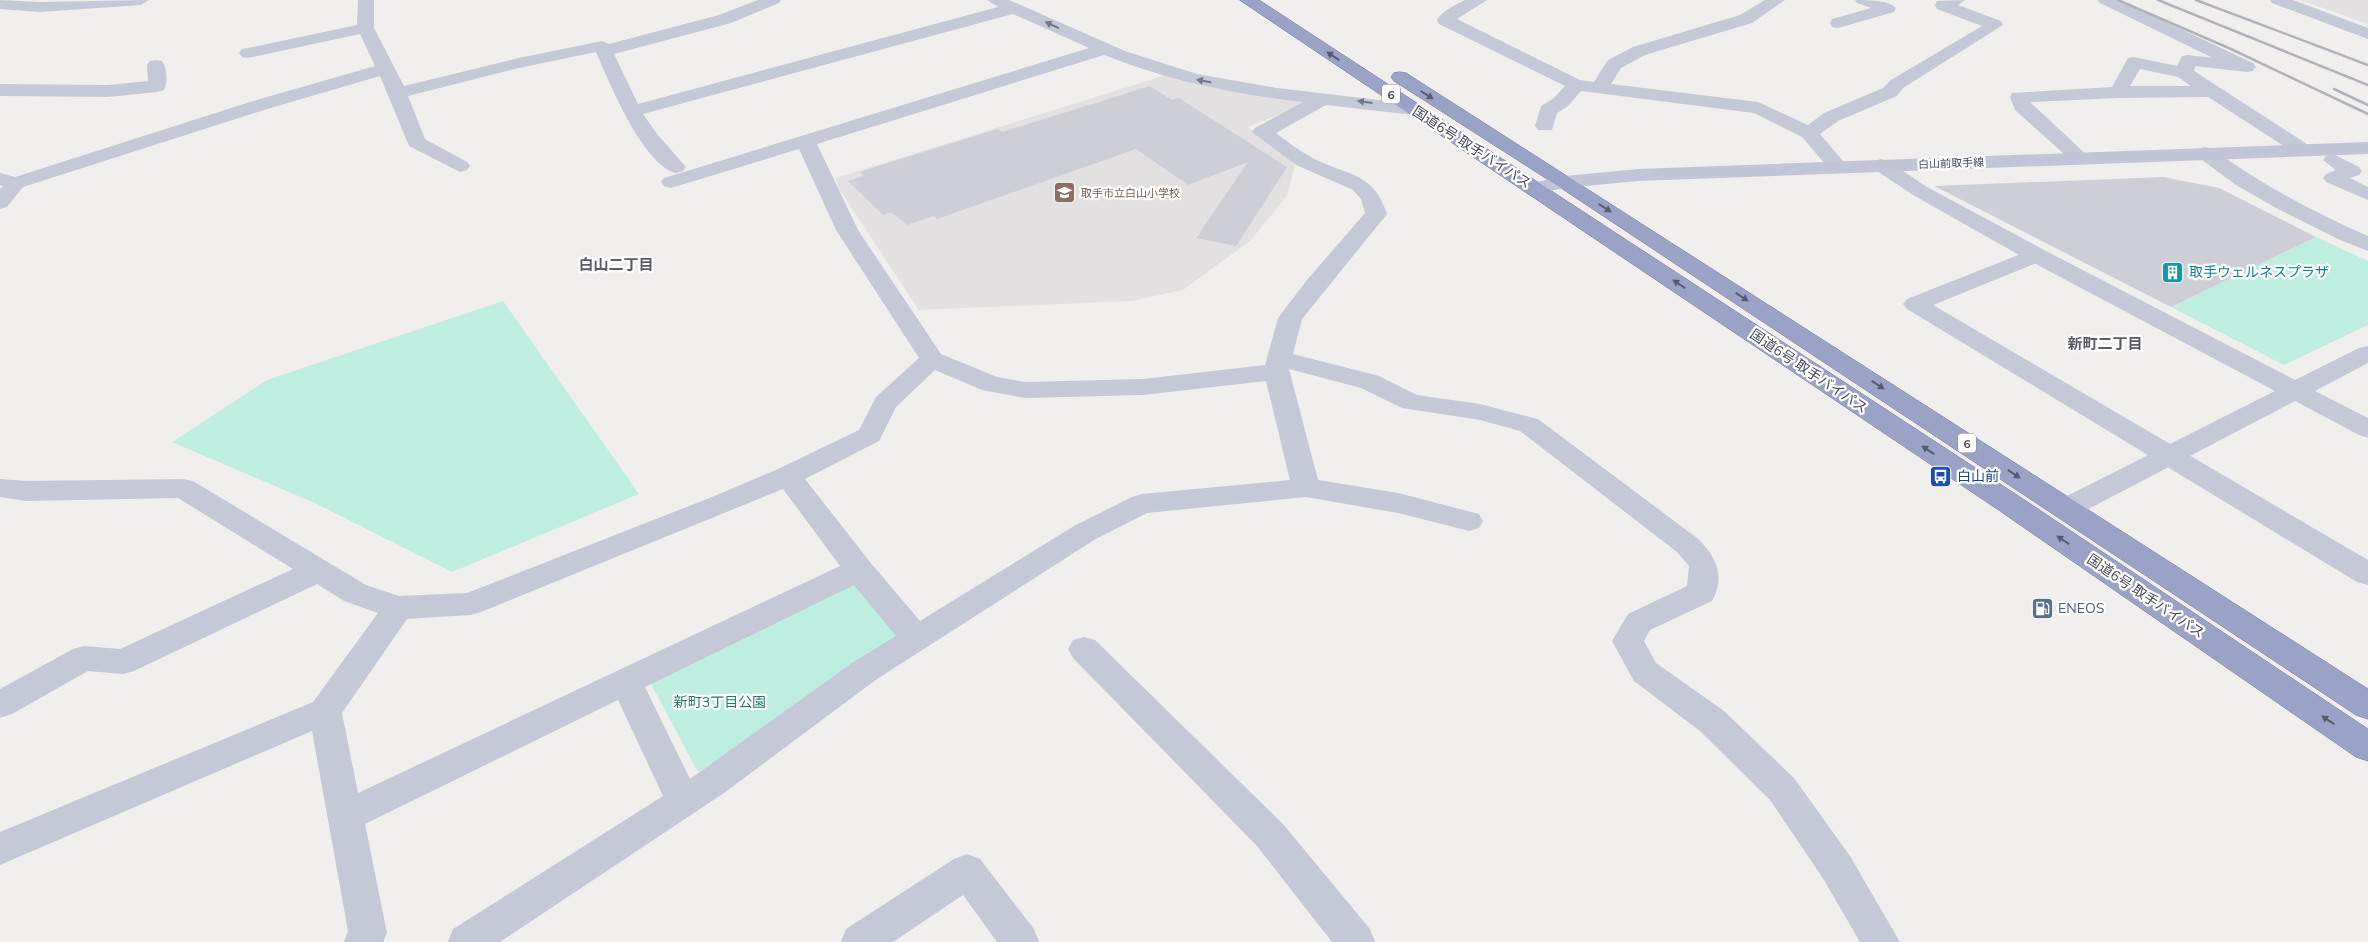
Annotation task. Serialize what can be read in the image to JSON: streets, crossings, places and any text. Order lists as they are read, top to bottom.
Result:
{
  "streets": {
    "highway": ["6", "国道6号 取手バイパス"],
    "main road": ["白山前取手線"]
  },
  "crossings": [
    ["国道6号 取手バイパス", "白山前取手線"]
  ],
  "districts": ["白山二丁目", "新町二丁目"],
  "parks": ["新町3丁目公園"],
  "places": {
    "school or university": ["取手市立白山小学校"],
    "building": ["取手ウェルネスプラザ"],
    "bus stop": ["白山前"],
    "fuel station": ["ENEOS"]
  }
}
